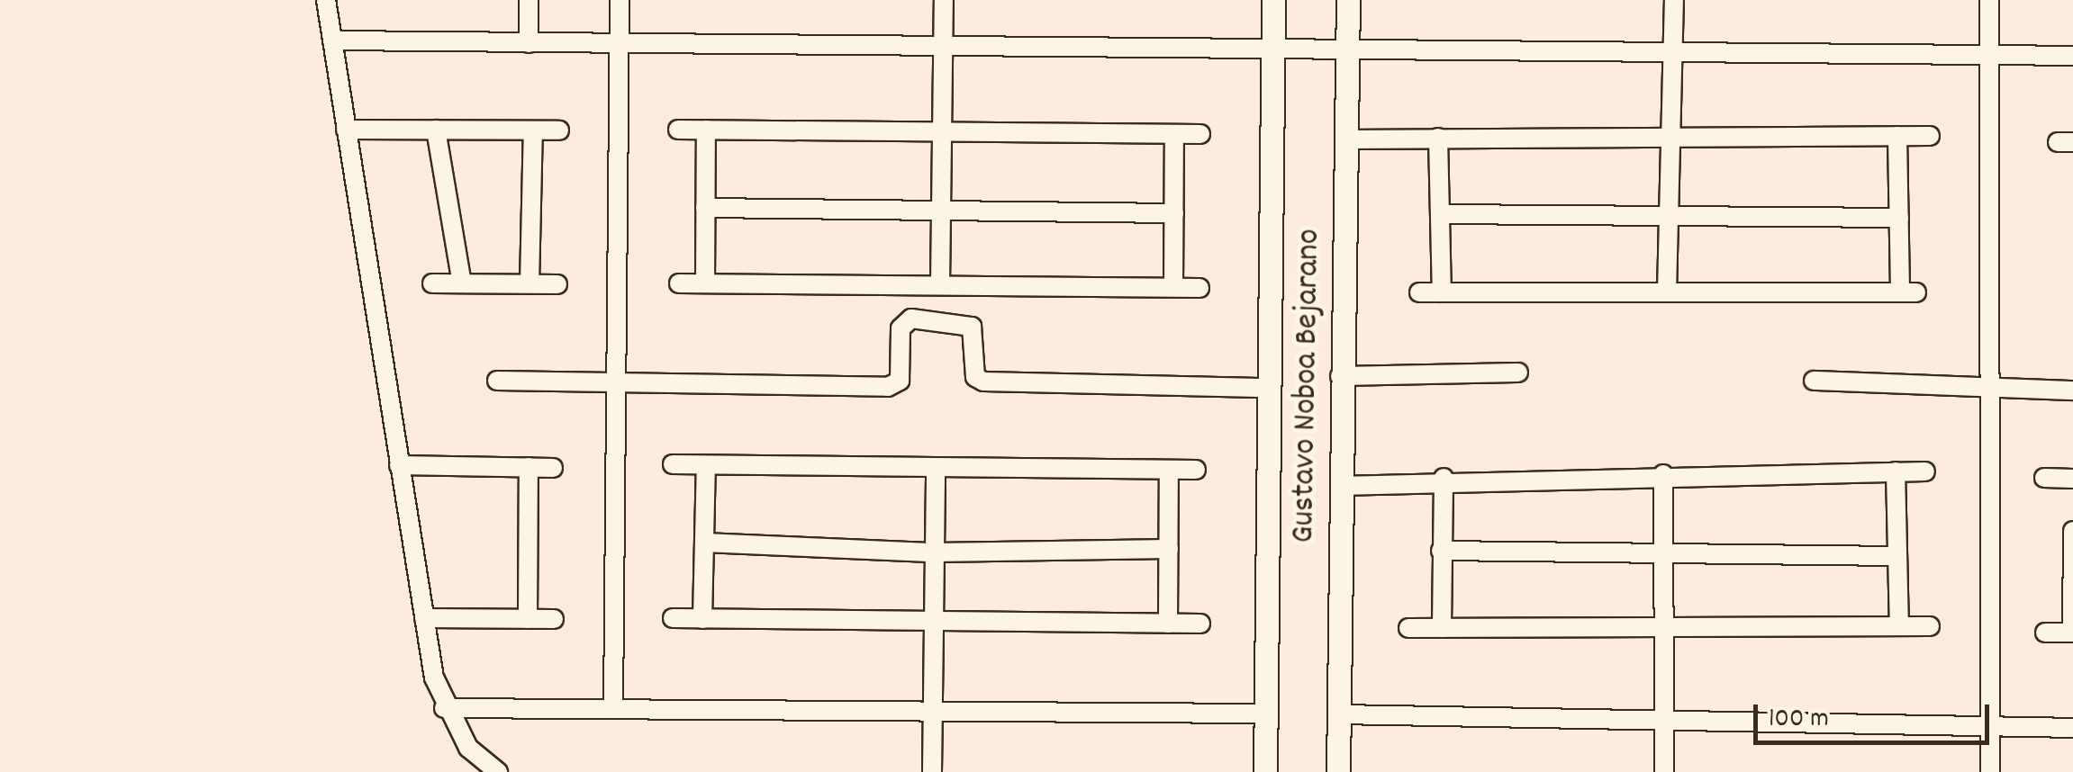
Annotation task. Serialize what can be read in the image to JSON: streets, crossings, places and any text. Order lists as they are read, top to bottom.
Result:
{
  "streets": {
    "street": ["Gustavo Noboa Bejarano"]
  },
  "scale_bar": "100 m"
}
